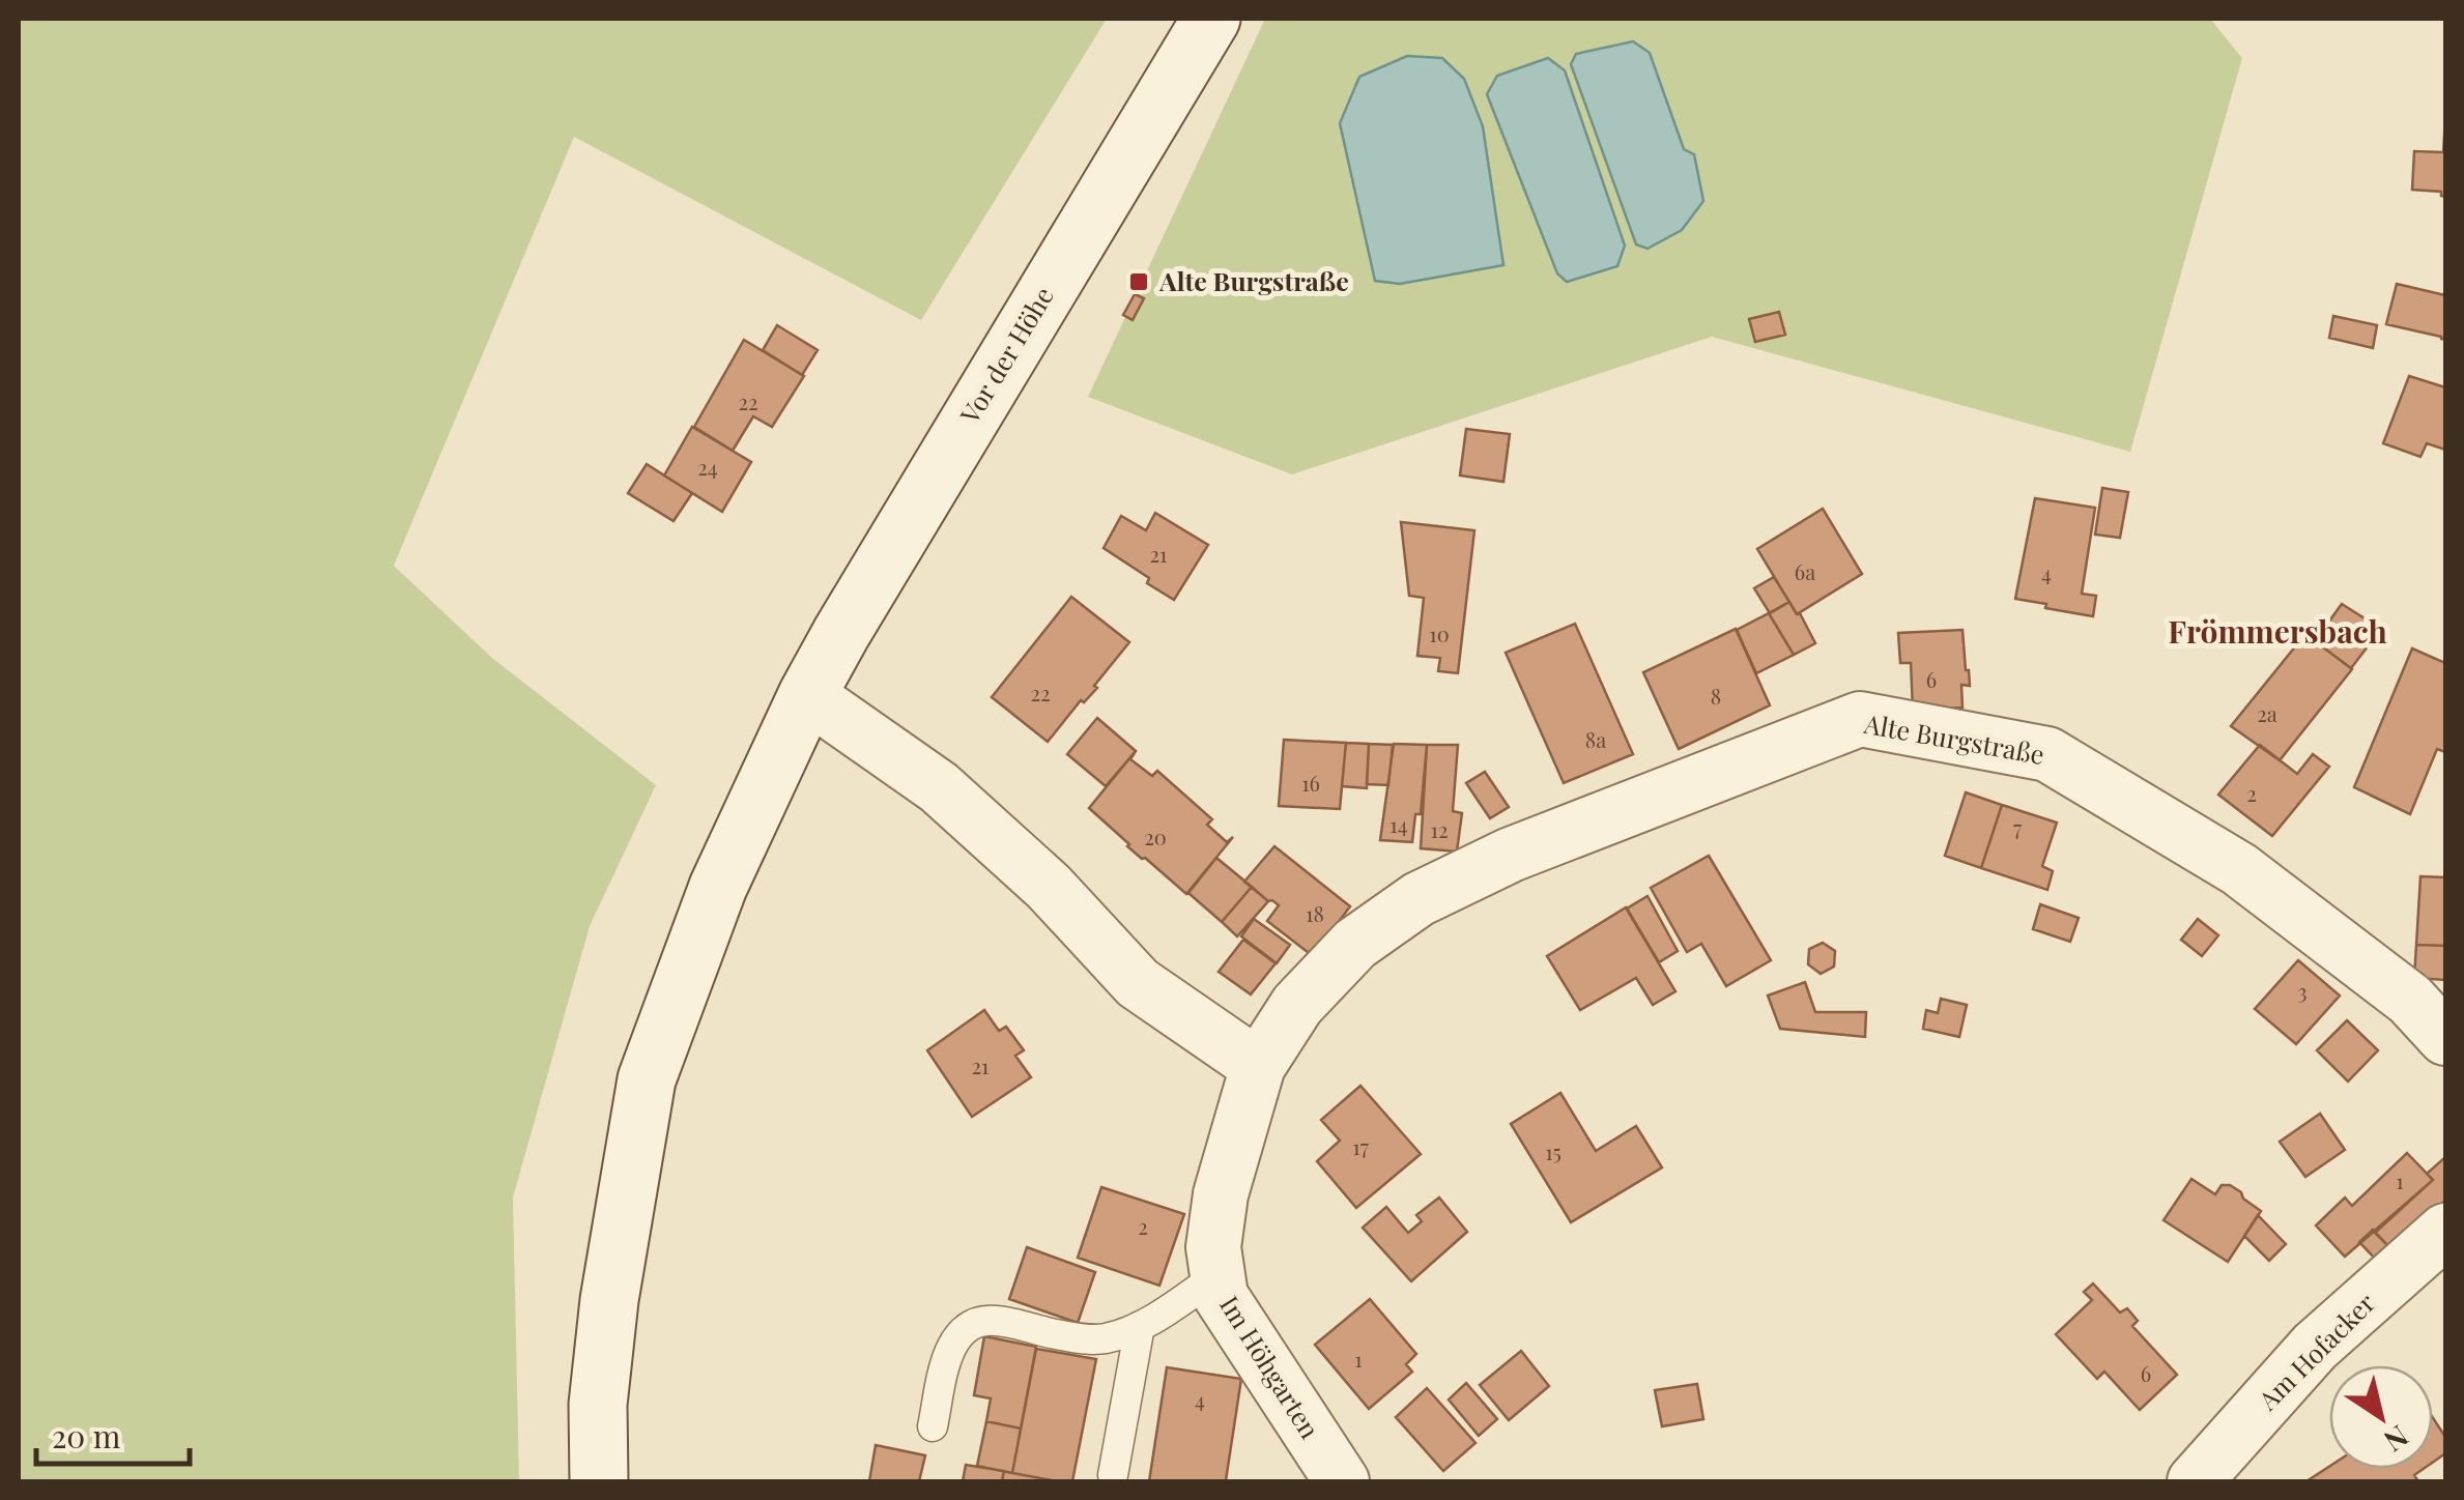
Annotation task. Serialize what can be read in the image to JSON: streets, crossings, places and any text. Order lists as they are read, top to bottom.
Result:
{
  "streets": {
    "main road": ["Vor der Höhe"],
    "street": ["Alte Burgstraße", "Am Hofacker", "Im Höhgarten"]
  },
  "crossings": [
    ["Alte Burgstraße", "Im Höhgarten"]
  ],
  "districts": ["Frömmersbach"],
  "places": {
    "transit": ["Alte Burgstraße"]
  },
  "house_numbers": [
    "22",
    "24",
    "21",
    "6a",
    "4",
    "10",
    "6",
    "22",
    "8",
    "2a",
    "8a",
    "16",
    "2",
    "14",
    "7",
    "12",
    "20",
    "18",
    "3",
    "21",
    "17",
    "15",
    "1",
    "2",
    "1",
    "6",
    "4"
  ],
  "scale_bar": "20 m",
  "north": "bottom right"
}
